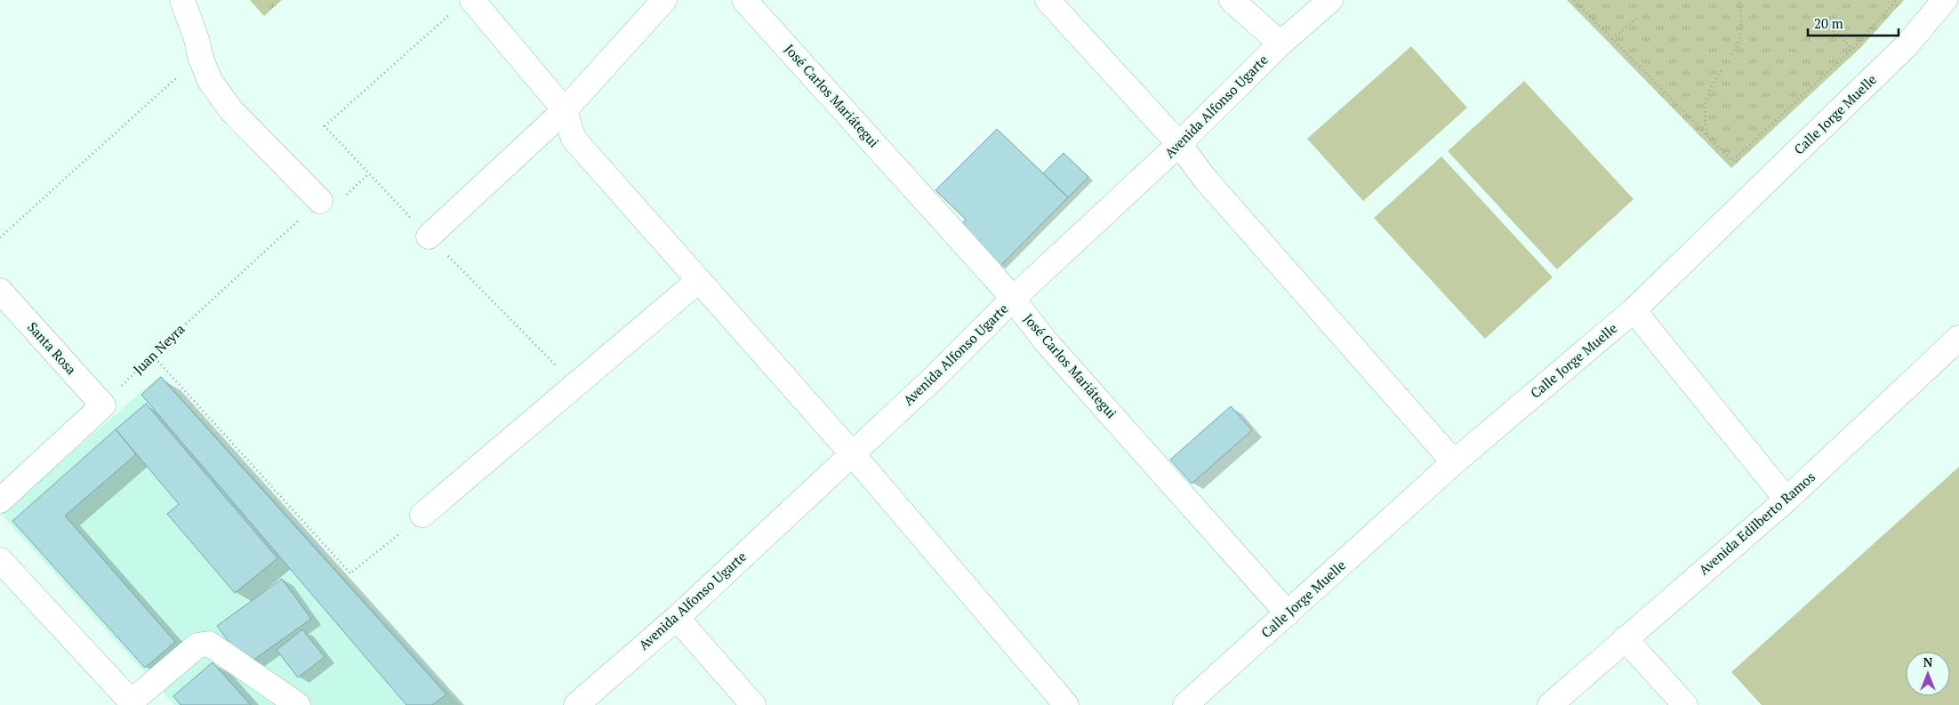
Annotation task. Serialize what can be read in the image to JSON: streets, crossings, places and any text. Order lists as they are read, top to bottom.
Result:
{
  "streets": {
    "street": [
      "José Carlos Mariátegui",
      "Avenida Alfonso Ugarte",
      "Calle Jorge Muelle",
      "Santa Rosa",
      "Avenida Edilberto Ramos"
    ],
    "path": ["Juan Neyra"]
  },
  "crossings": [
    ["José Carlos Mariátegui", "Avenida Alfonso Ugarte"],
    ["José Carlos Mariátegui", "Calle Jorge Muelle"],
    ["Santa Rosa", "Juan Neyra"]
  ],
  "scale_bar": "20 m",
  "north": "top"
}
